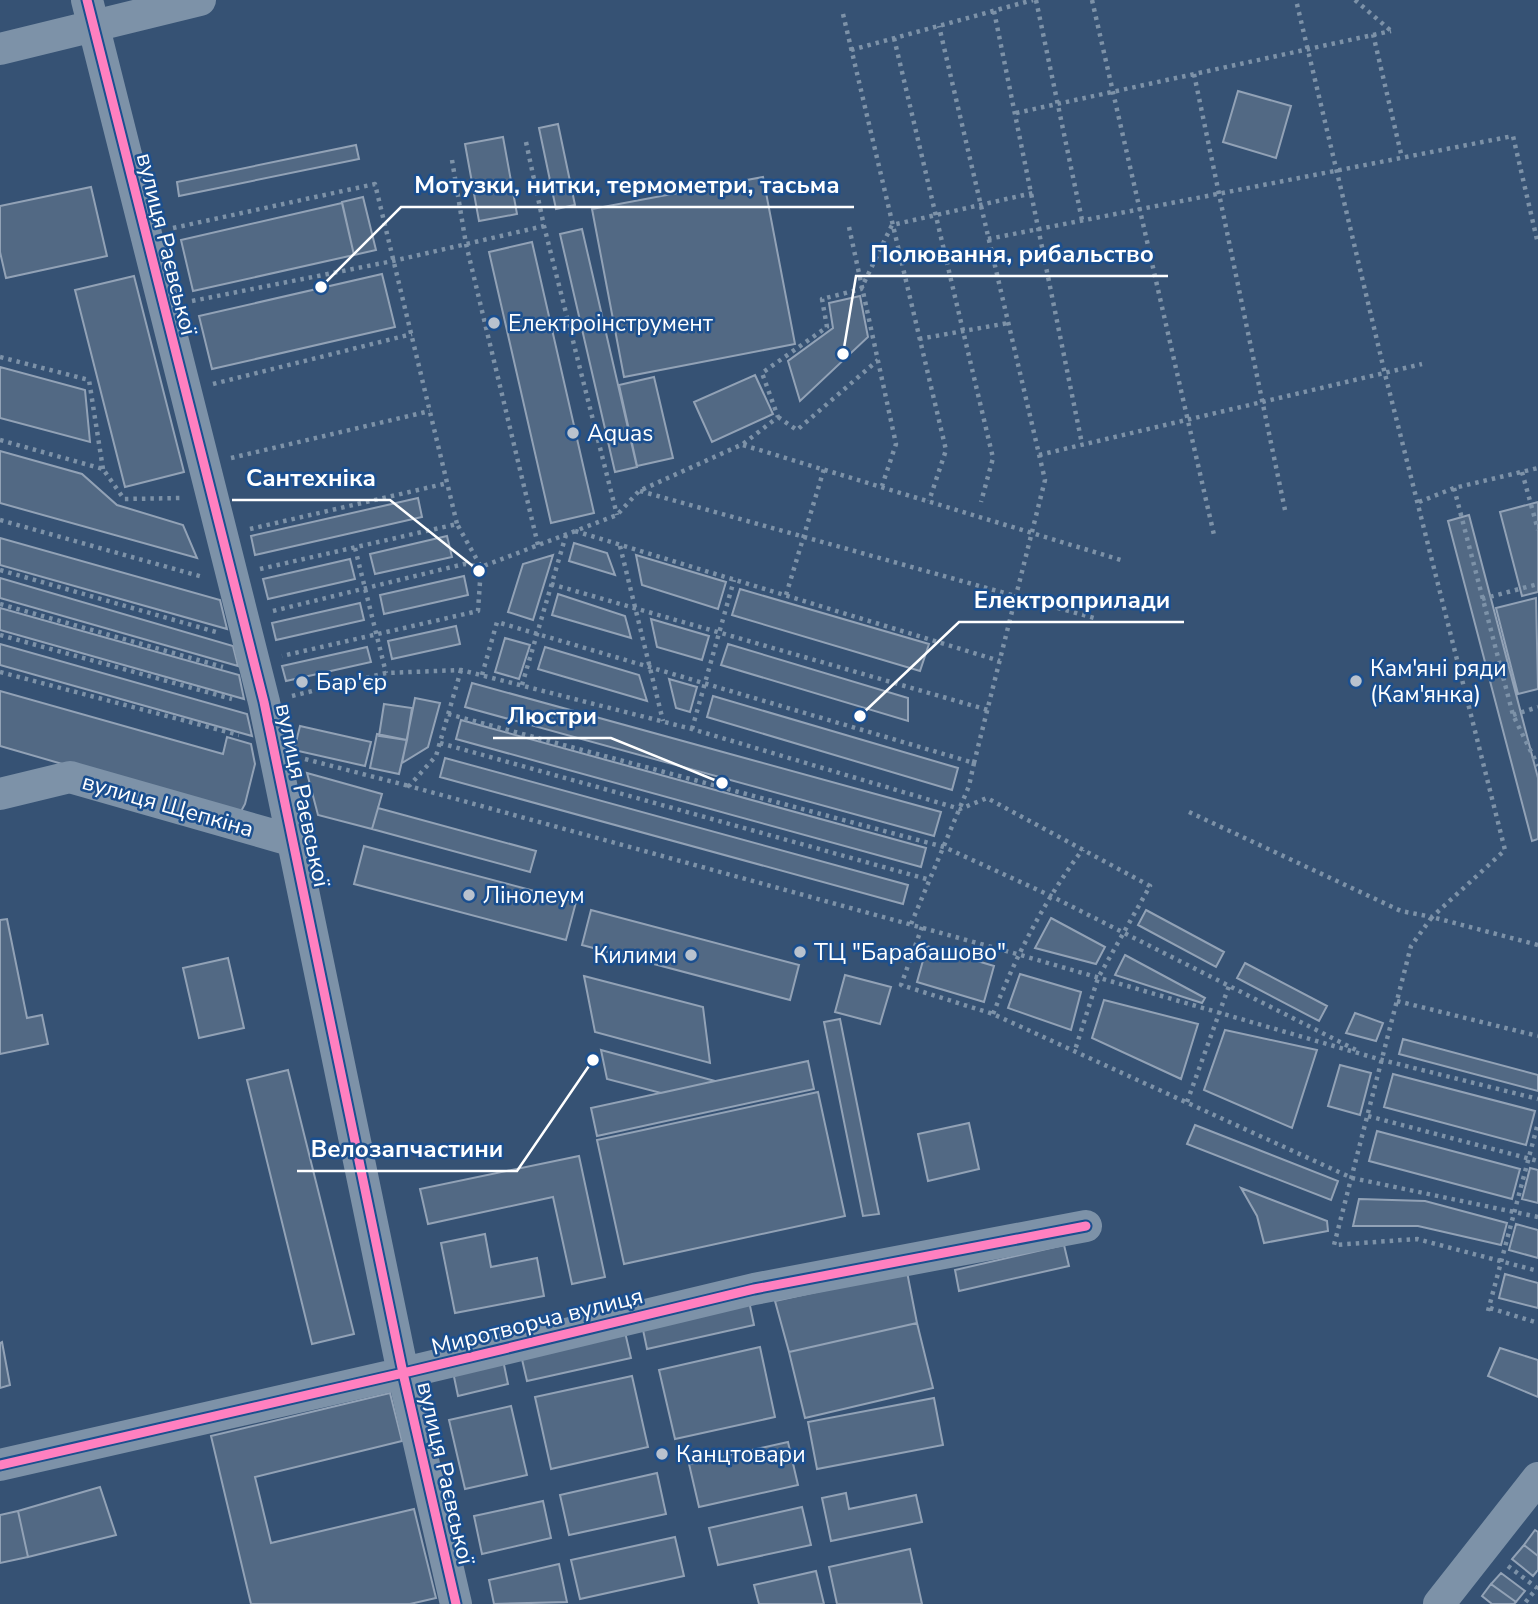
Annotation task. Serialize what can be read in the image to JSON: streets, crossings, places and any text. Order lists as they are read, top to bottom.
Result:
{
  "streets": {
    "street": ["вулиця Раєвської", "вулиця Щепкіна", "Миротворча вулиця"]
  },
  "crossings": [
    ["вулиця Раєвської", "вулиця Щепкіна"],
    ["вулиця Раєвської", "Миротворча вулиця"]
  ],
  "places": [
    "Мотузки, нитки, термометри, тасьма",
    "Електроінструмент",
    "Полювання, рибальство",
    "Aquas",
    "Сантехніка",
    "Кам'яні ряди (Кам'янка)",
    "Бар'єр",
    "Електроприлади",
    "Люстри",
    "Лінолеум",
    "ТЦ \"Барабашово\"",
    "Килими",
    "Велозапчастини",
    "Канцтовари"
  ]
}
